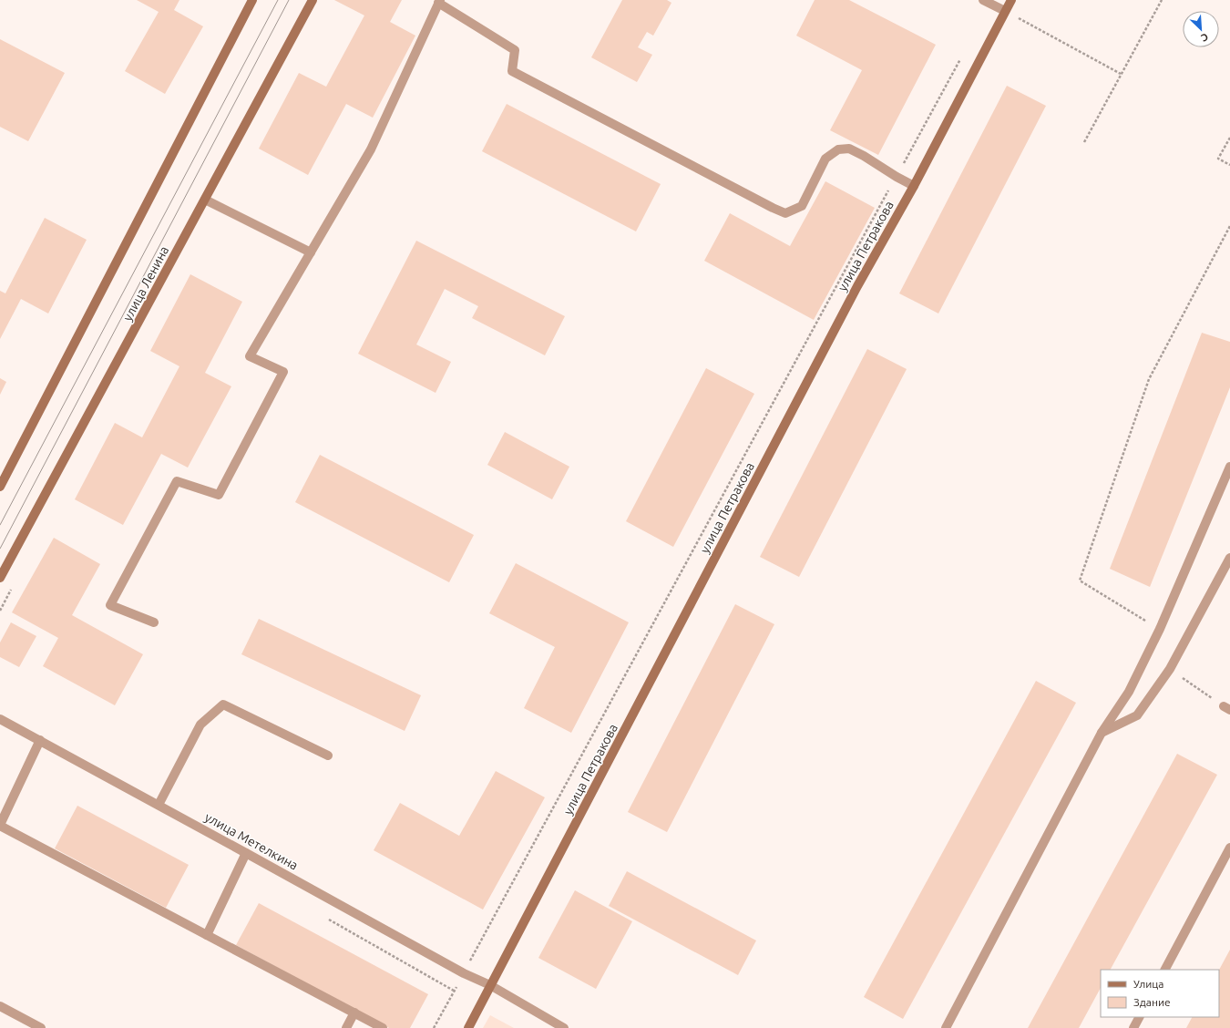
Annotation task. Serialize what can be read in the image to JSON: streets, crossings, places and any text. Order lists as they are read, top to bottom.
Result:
{
  "streets": {
    "main road": ["улица Петракова", "улица Ленина"],
    "street": ["улица Метелкина"]
  },
  "crossings": [
    ["улица Петракова", "улица Метелкина"]
  ],
  "legend": ["Улица", "Здание"],
  "north": "bottom right"
}
